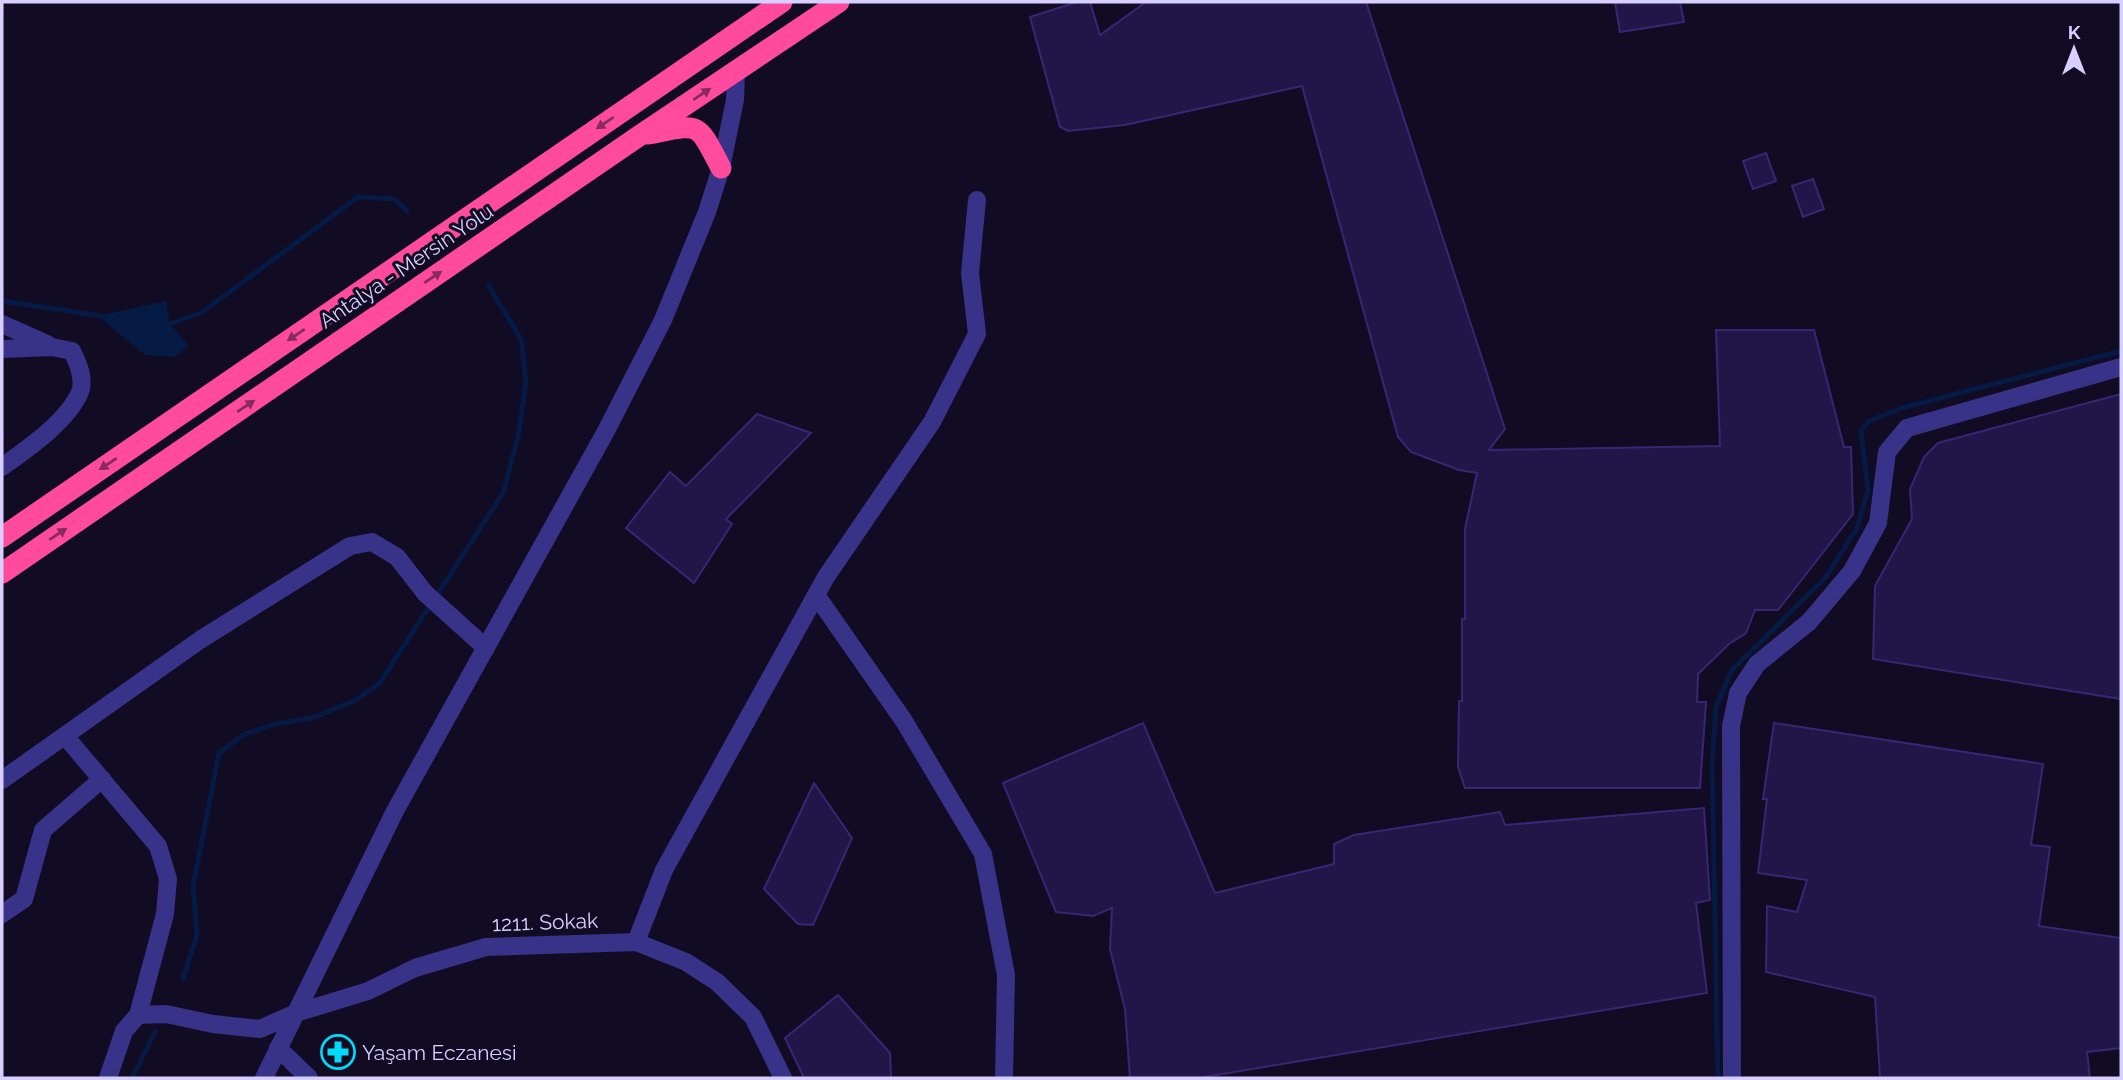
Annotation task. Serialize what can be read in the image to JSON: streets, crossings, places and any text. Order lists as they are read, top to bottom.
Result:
{
  "streets": {
    "highway": ["Antalya - Mersin Yolu"],
    "street": ["1211. Sokak"]
  },
  "places": {
    "pharmacy": ["Yaşam Eczanesi"]
  },
  "north": "top"
}
